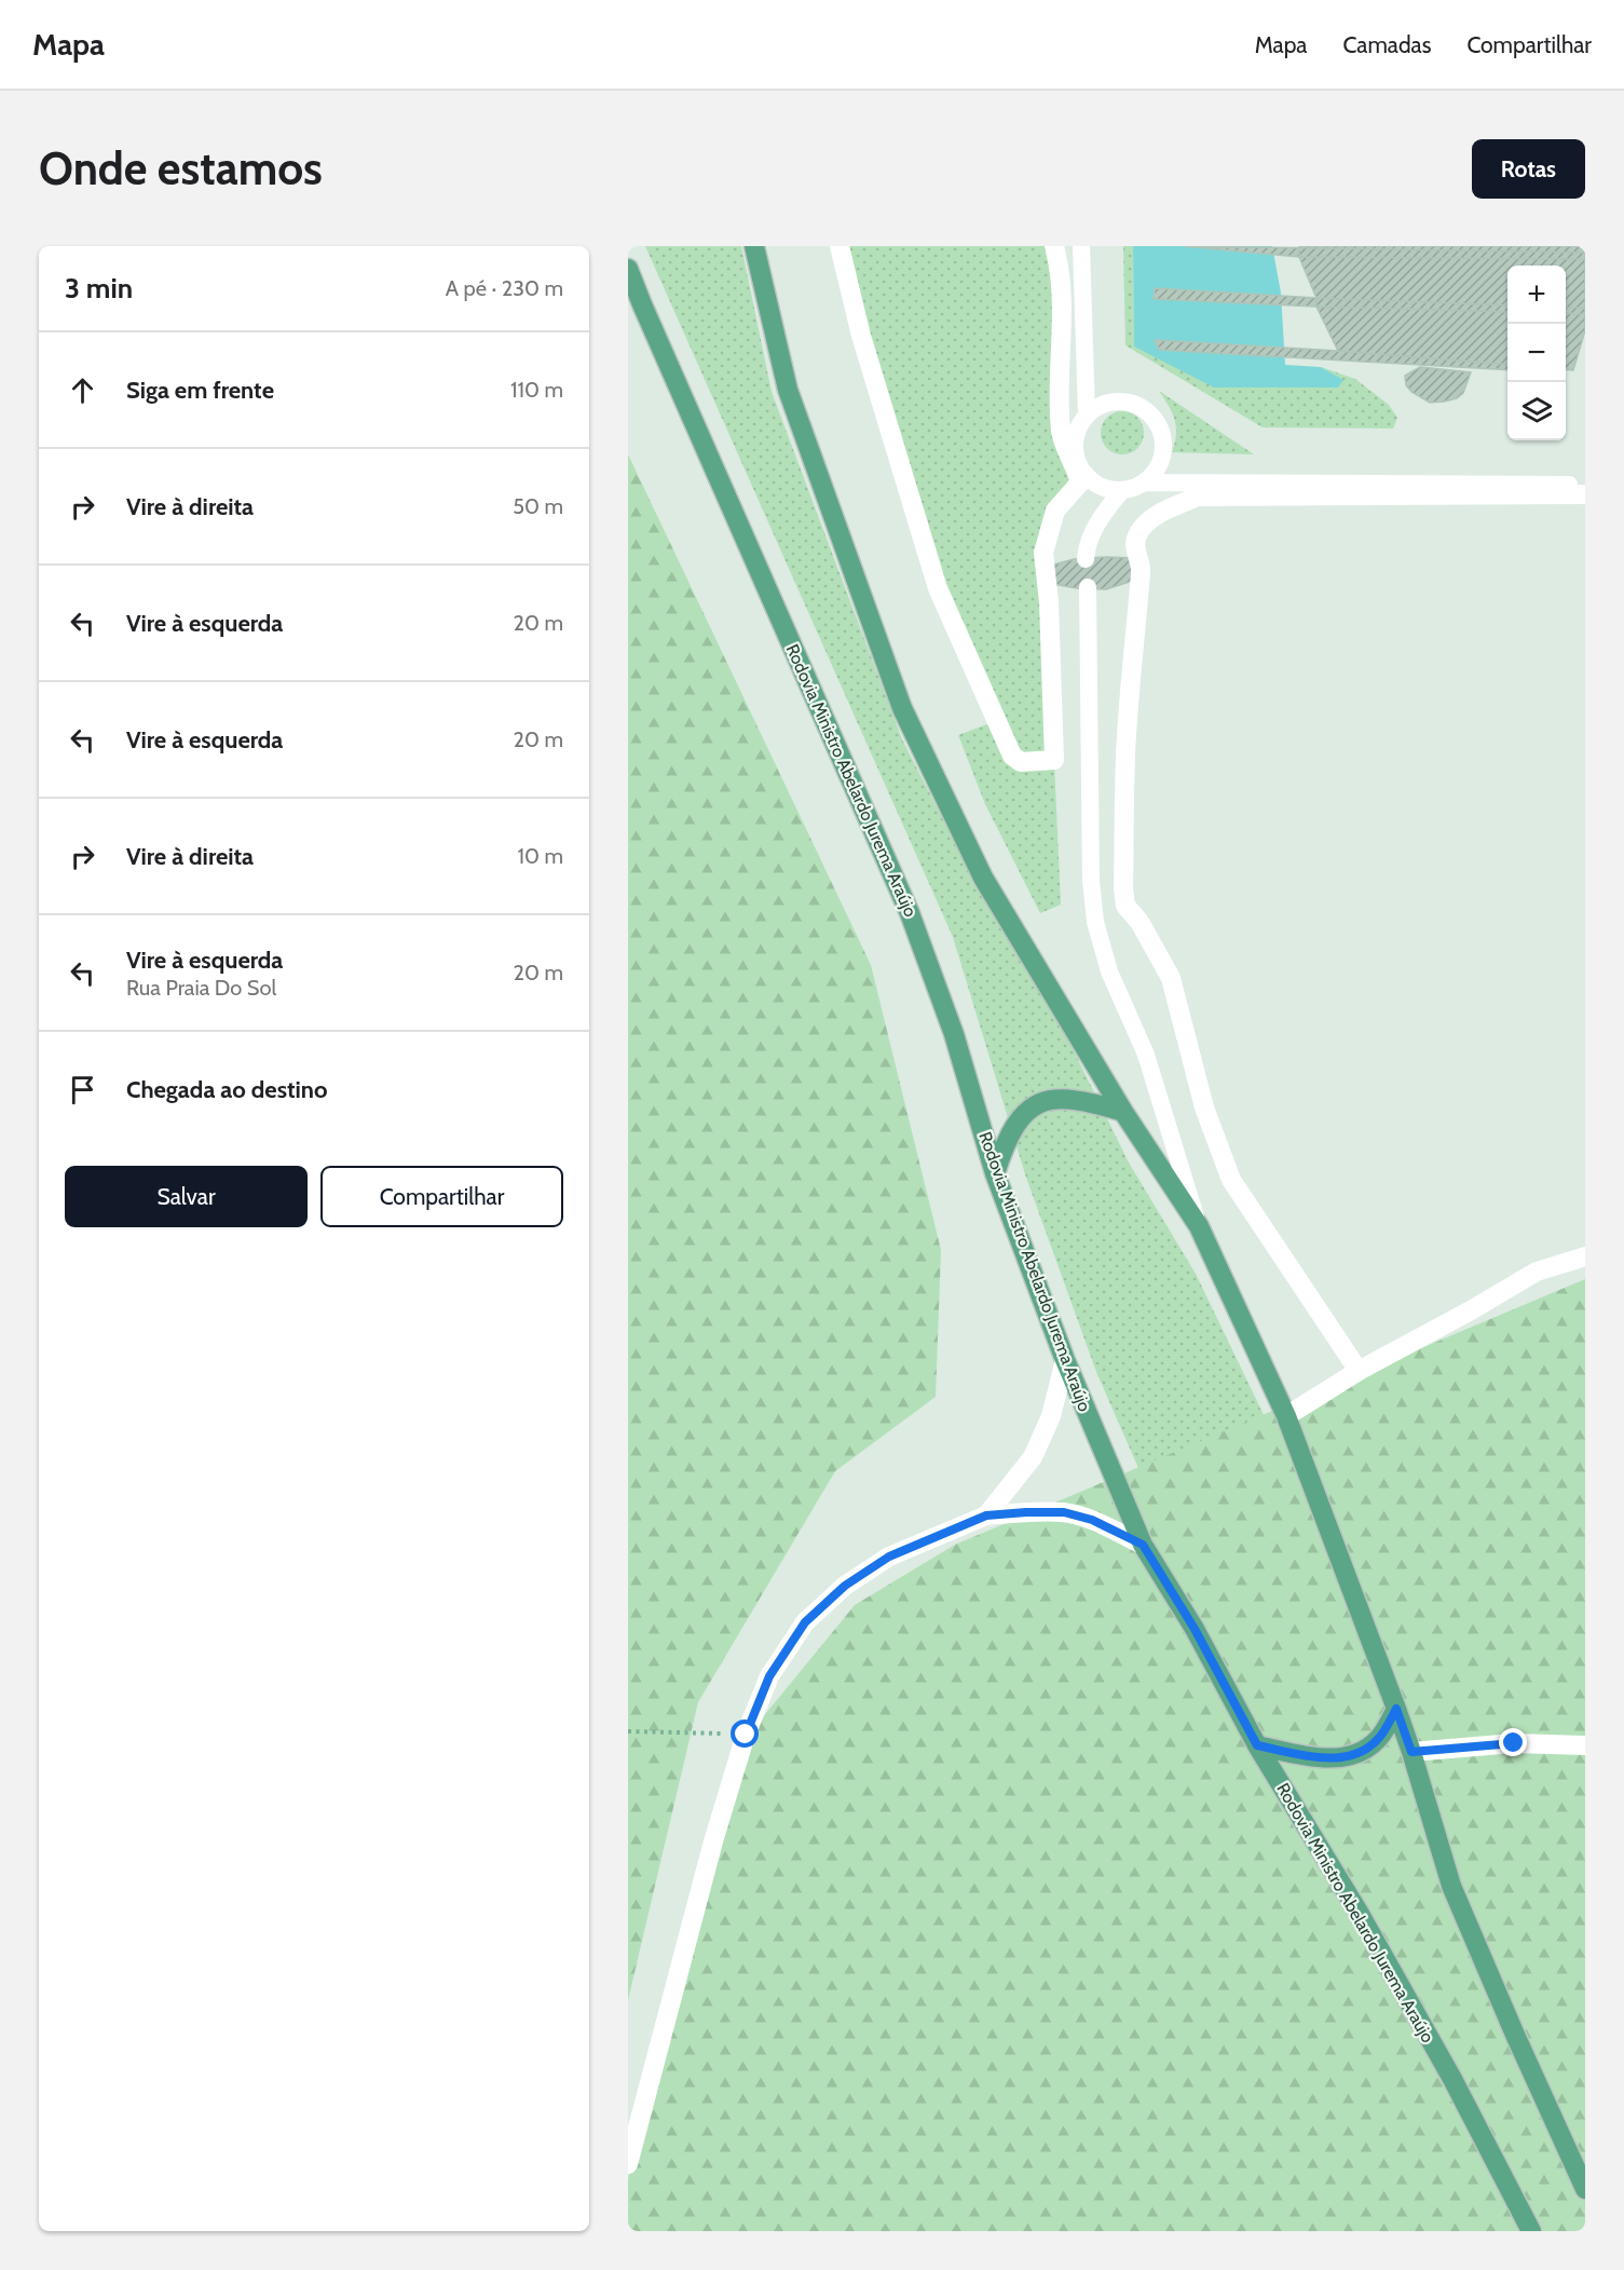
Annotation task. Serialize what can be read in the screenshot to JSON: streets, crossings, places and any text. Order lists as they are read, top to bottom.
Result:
{
  "streets": {
    "main road": ["Rodovia Ministro Abelardo Jurema Araújo"]
  },
  "page": {
    "header": "Mapa",
    "nav": ["Mapa", "Camadas", "Compartilhar"],
    "buttons": [
      "Rotas",
      ["Salvar", "Compartilhar"]
    ],
    "title": "Onde estamos",
    "heading": ["3 min", "A pé · 230 m"],
    "map_buttons": ["+", "−"],
    "list": [
      ["Siga em frente", "110 m"],
      ["Vire à direita", "50 m"],
      ["Vire à esquerda", "20 m"],
      ["Vire à esquerda", "20 m"],
      ["Vire à direita", "10 m"],
      ["Vire à esquerda", "Rua Praia Do Sol", "20 m"],
      "Chegada ao destino"
    ]
  }
}
